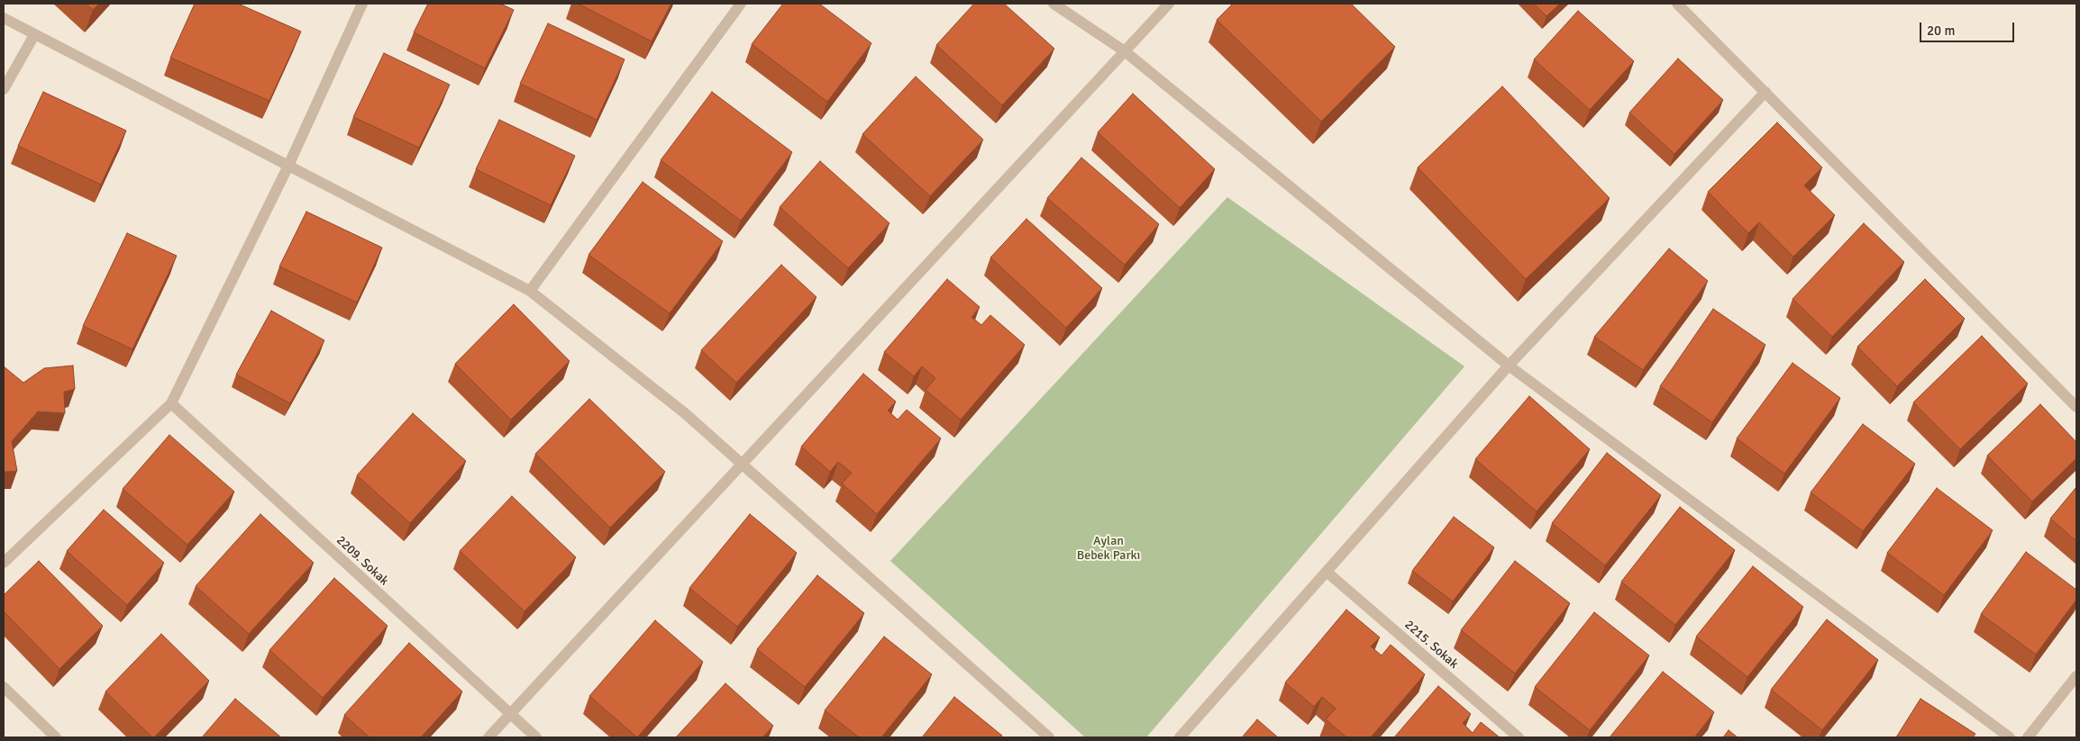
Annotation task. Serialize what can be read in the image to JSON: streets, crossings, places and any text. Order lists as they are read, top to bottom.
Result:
{
  "streets": {
    "street": ["2209. Sokak", "2215. Sokak"]
  },
  "parks": ["Aylan Bebek Parkı"],
  "scale_bar": "20 m"
}
